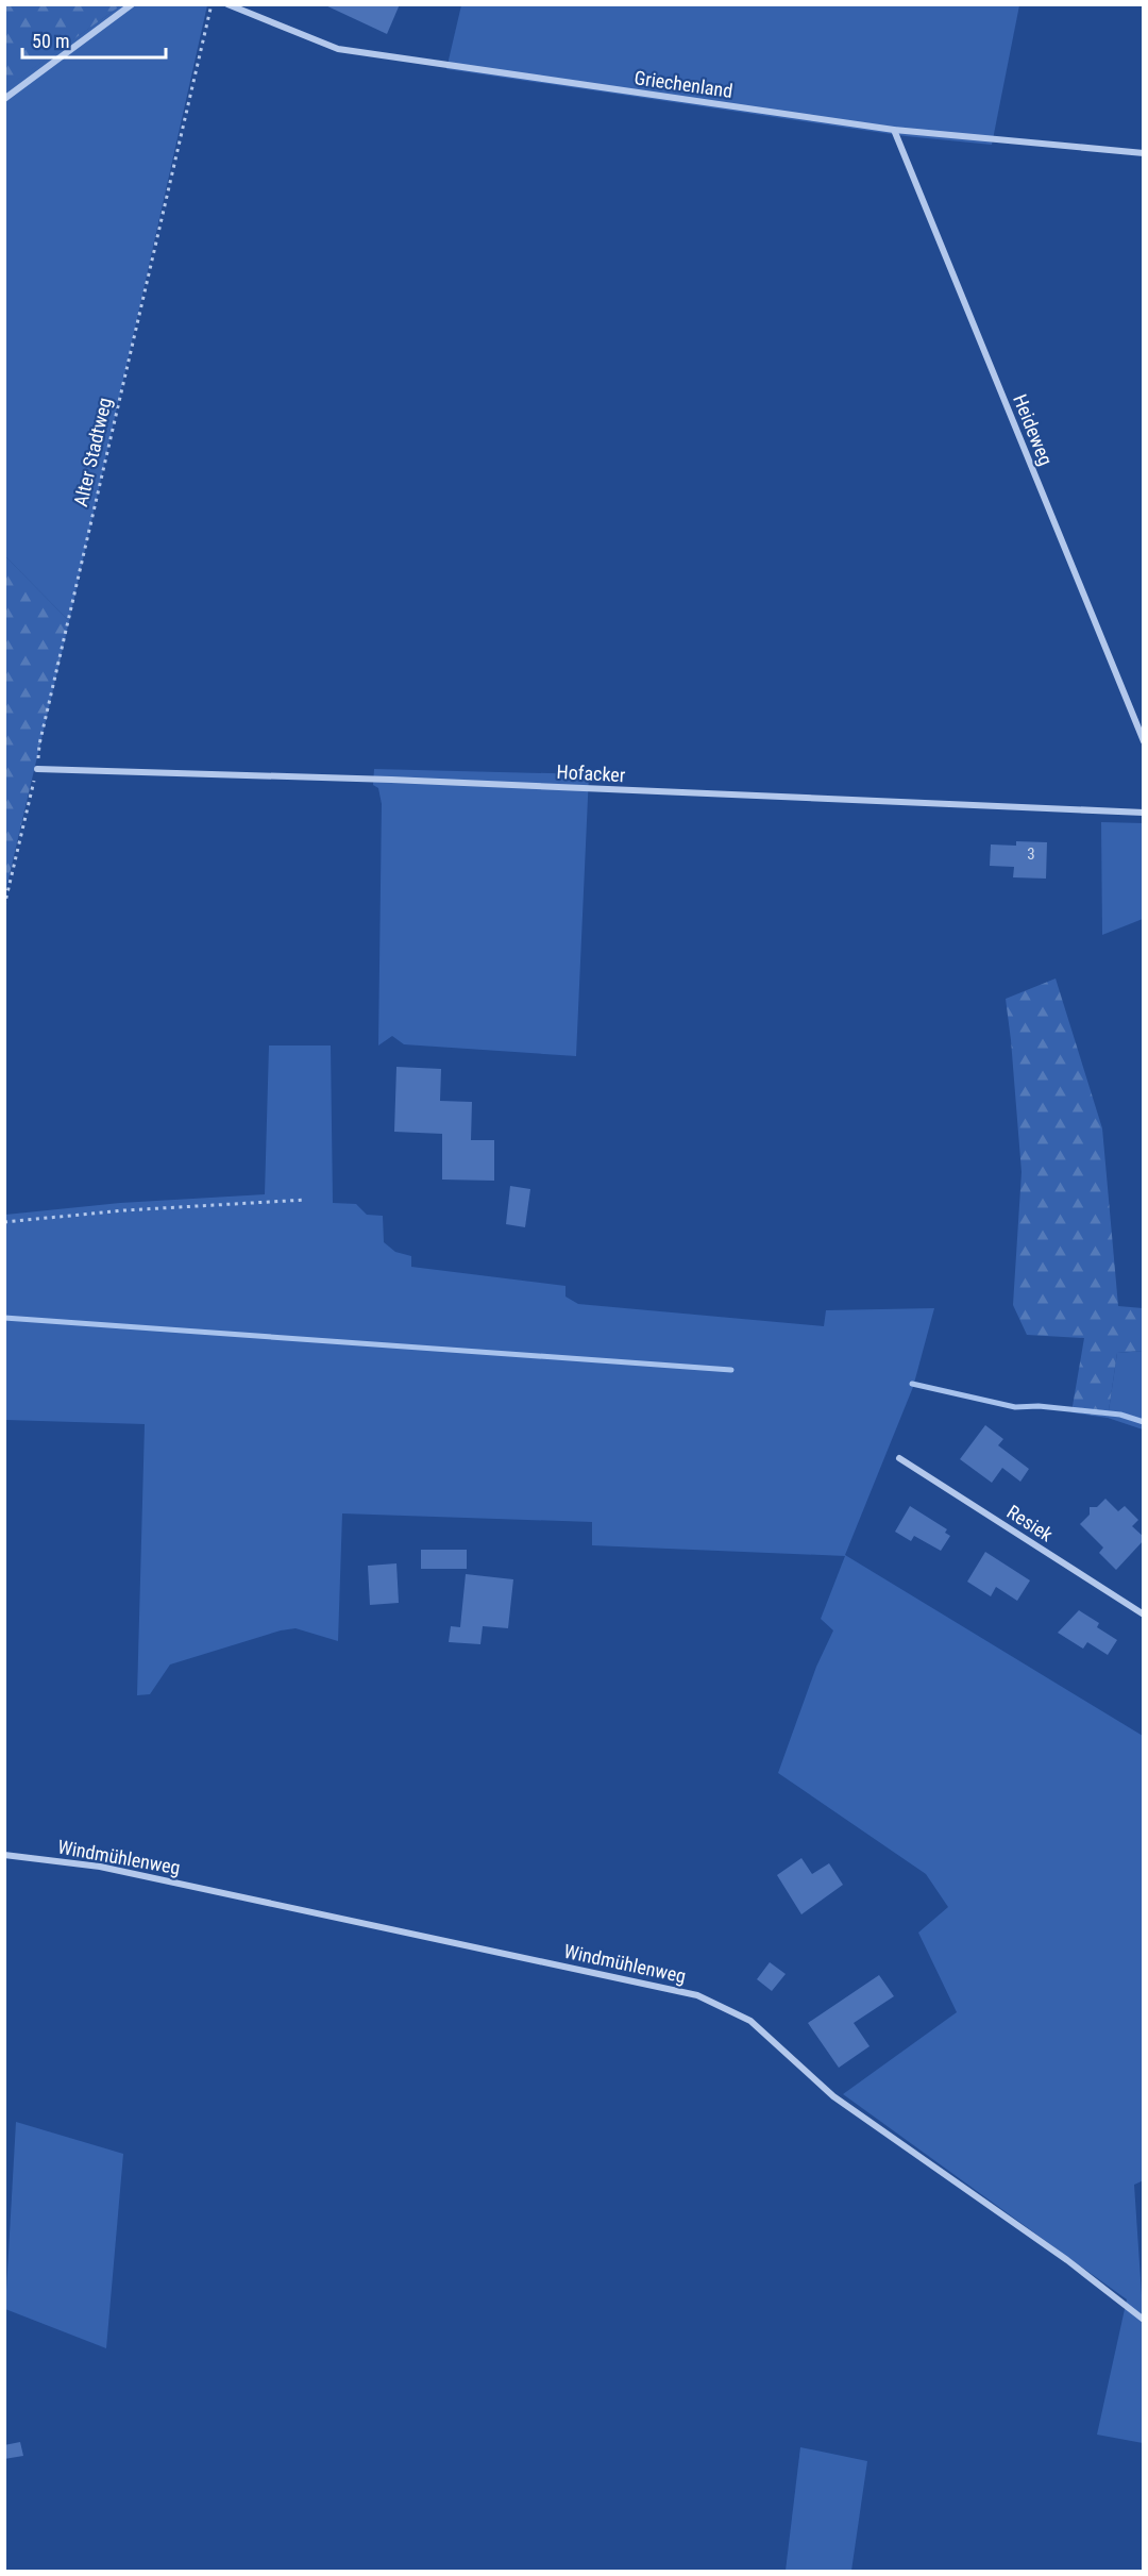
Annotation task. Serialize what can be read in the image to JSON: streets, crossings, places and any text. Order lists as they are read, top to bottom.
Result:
{
  "streets": {
    "street": [
      "Griechenland",
      "Heideweg",
      "Hofacker",
      "Resiek",
      "Windmühlenweg"
    ],
    "path": ["Alter Stadtweg"]
  },
  "crossings": [
    ["Griechenland", "Heideweg"],
    ["Alter Stadtweg", "Hofacker"]
  ],
  "house_numbers": ["3"],
  "scale_bar": "50 m"
}
